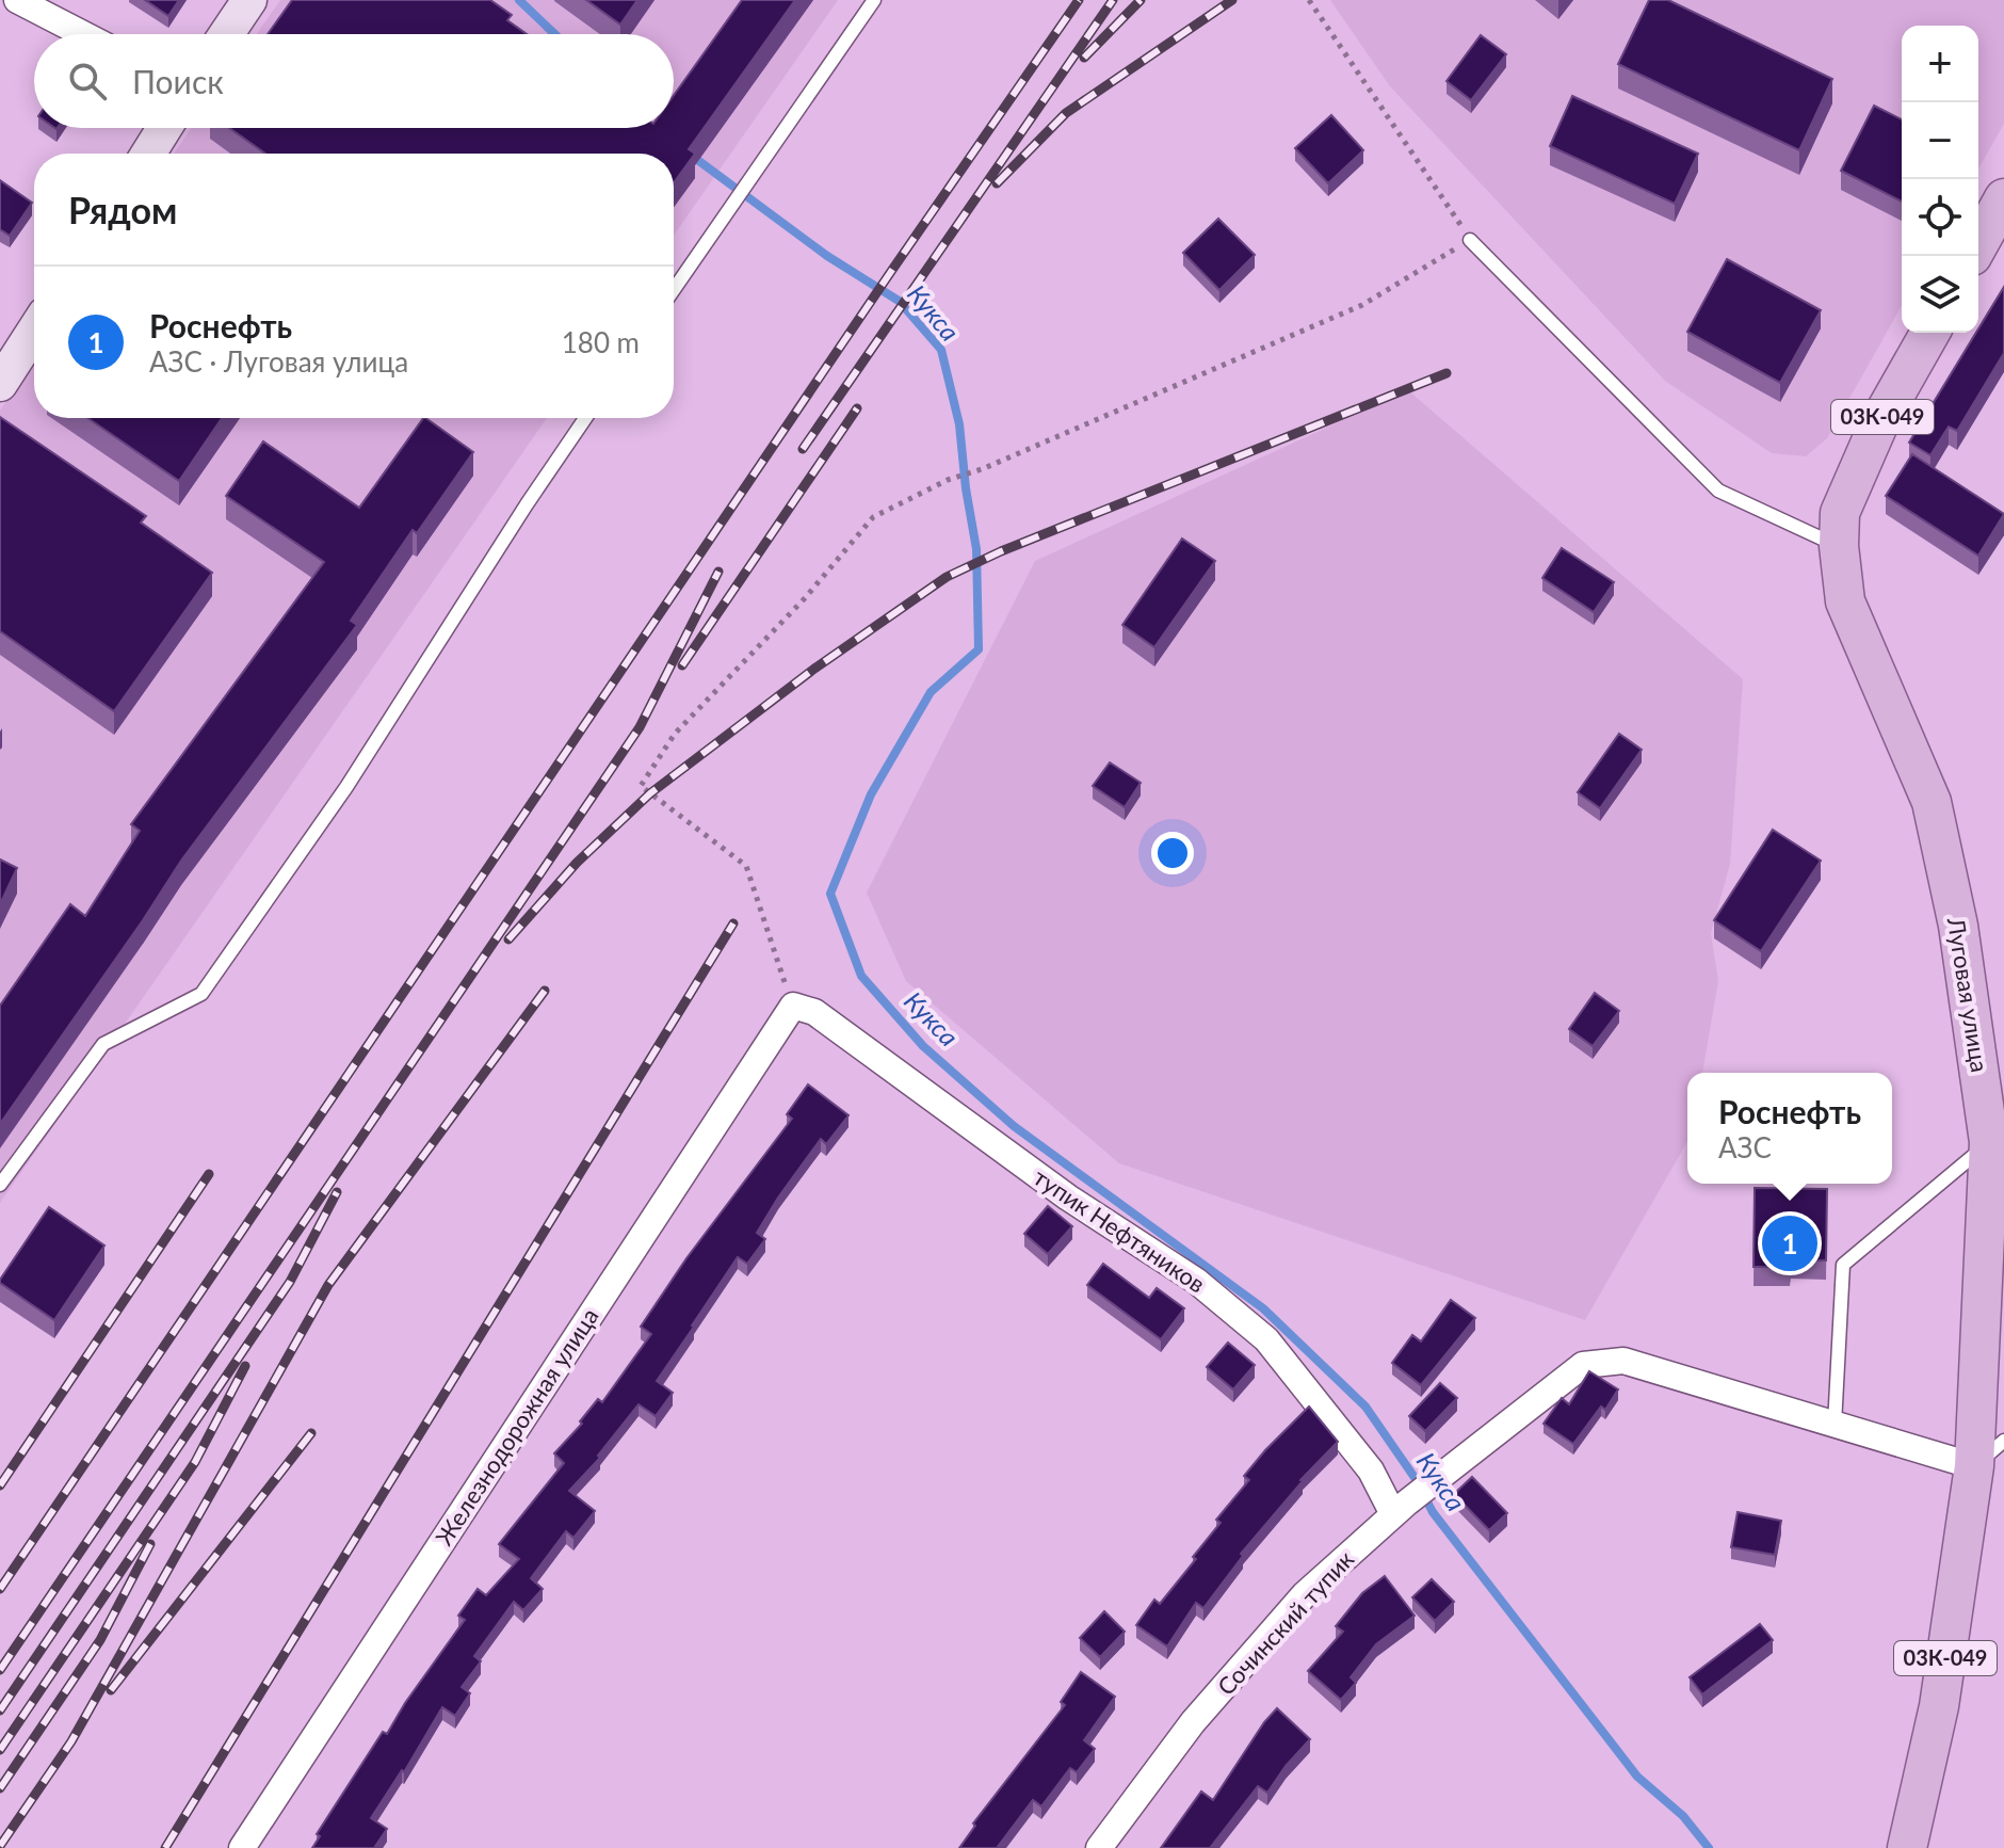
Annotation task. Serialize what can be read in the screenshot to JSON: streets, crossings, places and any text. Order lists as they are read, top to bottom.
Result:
{
  "streets": {
    "main road": ["03К-049", "Луговая улица"],
    "street": ["тупик Нефтяников", "Железнодорожная улица", "Сочинский тупик"]
  },
  "crossings": [
    ["03К-049", "Луговая улица"],
    ["тупик Нефтяников", "Железнодорожная улица"],
    ["тупик Нефтяников", "Сочинский тупик"]
  ],
  "water": ["Кукса"],
  "page": {
    "map_buttons": ["+", "−"],
    "search": "Поиск",
    "heading": "Рядом",
    "list": [
      {
        "mark": "1",
        "name": "Роснефть",
        "note": "АЗС · Луговая улица",
        "value": "180 m"
      }
    ],
    "popup": ["Роснефть", "АЗС"],
    "pins": "1"
  }
}
